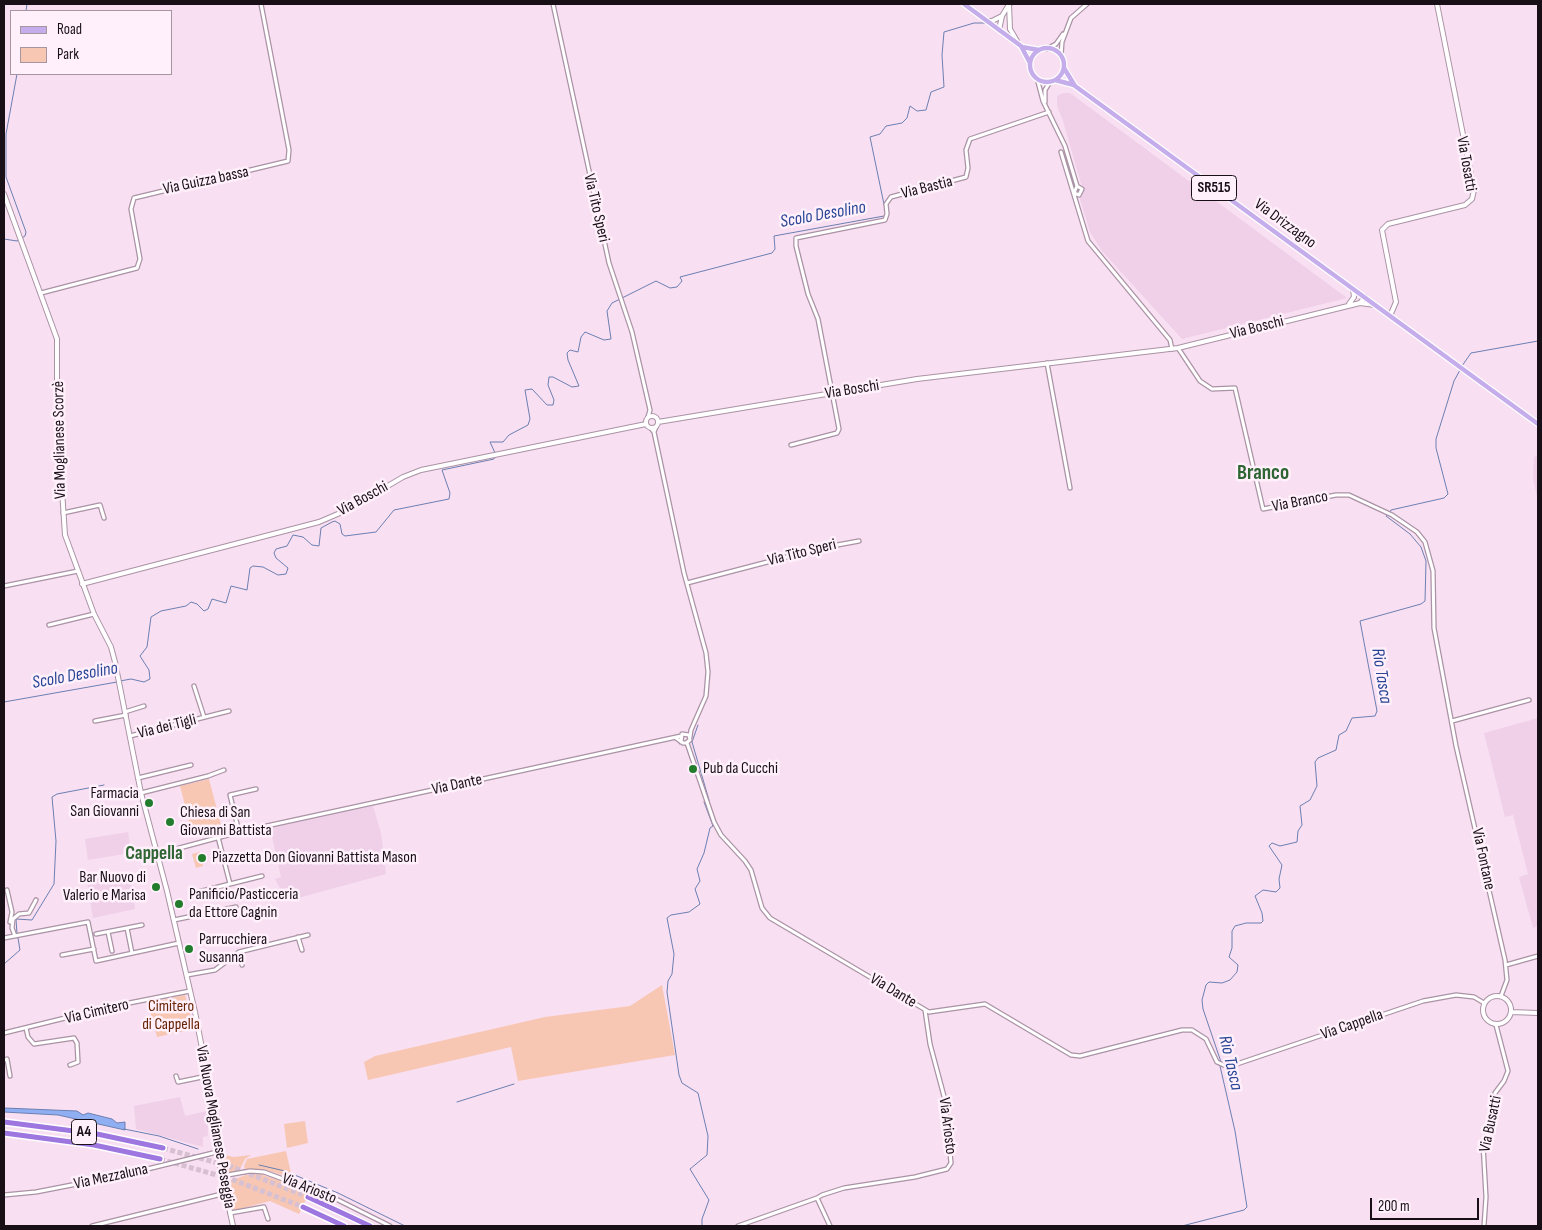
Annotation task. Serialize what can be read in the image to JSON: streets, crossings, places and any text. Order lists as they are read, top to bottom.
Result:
{
  "streets": {
    "highway": ["A4"],
    "main road": ["SR515", "Via Drizzagno"],
    "street": [
      "Via Tosatti",
      "Via Guizza bassa",
      "Via Bastia",
      "Via Tito Speri",
      "Via Boschi",
      "Via Moglianese Scorzè",
      "Via Branco",
      "Via dei Tigli",
      "Via Dante",
      "Via Fontane",
      "Via Cimitero",
      "Via Cappella",
      "Via Busatti",
      "Via Ariosto",
      "Via Nuova Moglianese Peseggia",
      "Via Mezzaluna"
    ]
  },
  "crossings": [
    ["Via Tosatti", "Via Drizzagno"],
    ["Via Guizza bassa", "Via Moglianese Scorzè"],
    ["Via Bastia", "Via Boschi"],
    ["Via Tito Speri", "Via Boschi"],
    ["Via Drizzagno", "Via Boschi"],
    ["Via Boschi", "Via Moglianese Scorzè"],
    ["Via Boschi", "Via Branco"],
    ["Via Moglianese Scorzè", "Via dei Tigli"],
    ["Via Moglianese Scorzè", "Via Dante"],
    ["Via Moglianese Scorzè", "Via Nuova Moglianese Peseggia"],
    ["Via Branco", "Via Fontane"],
    ["Via Dante", "Via Cappella"],
    ["Via Dante", "Via Ariosto"],
    ["Via Dante", "Via Nuova Moglianese Peseggia"],
    ["Via Fontane", "Via Cappella"],
    ["Via Fontane", "Via Busatti"],
    ["Via Cimitero", "Via Nuova Moglianese Peseggia"],
    ["Via Cappella", "Via Busatti"],
    ["Via Ariosto", "Via Nuova Moglianese Peseggia"],
    ["Via Nuova Moglianese Peseggia", "Via Mezzaluna"]
  ],
  "districts": ["Branco", "Cappella"],
  "water": ["Scolo Desolino", "Rio Tasca"],
  "parks": ["Cimitero di Cappella"],
  "places": [
    "Pub da Cucchi",
    "Farmacia San Giovanni",
    "Chiesa di San Giovanni Battista",
    "Piazzetta Don Giovanni Battista Mason",
    "Bar Nuovo di Valerio e Marisa",
    "Panificio/Pasticceria da Ettore Cagnin",
    "Parrucchiera Susanna"
  ],
  "legend": ["Road", "Park"],
  "scale_bar": "200 m"
}
